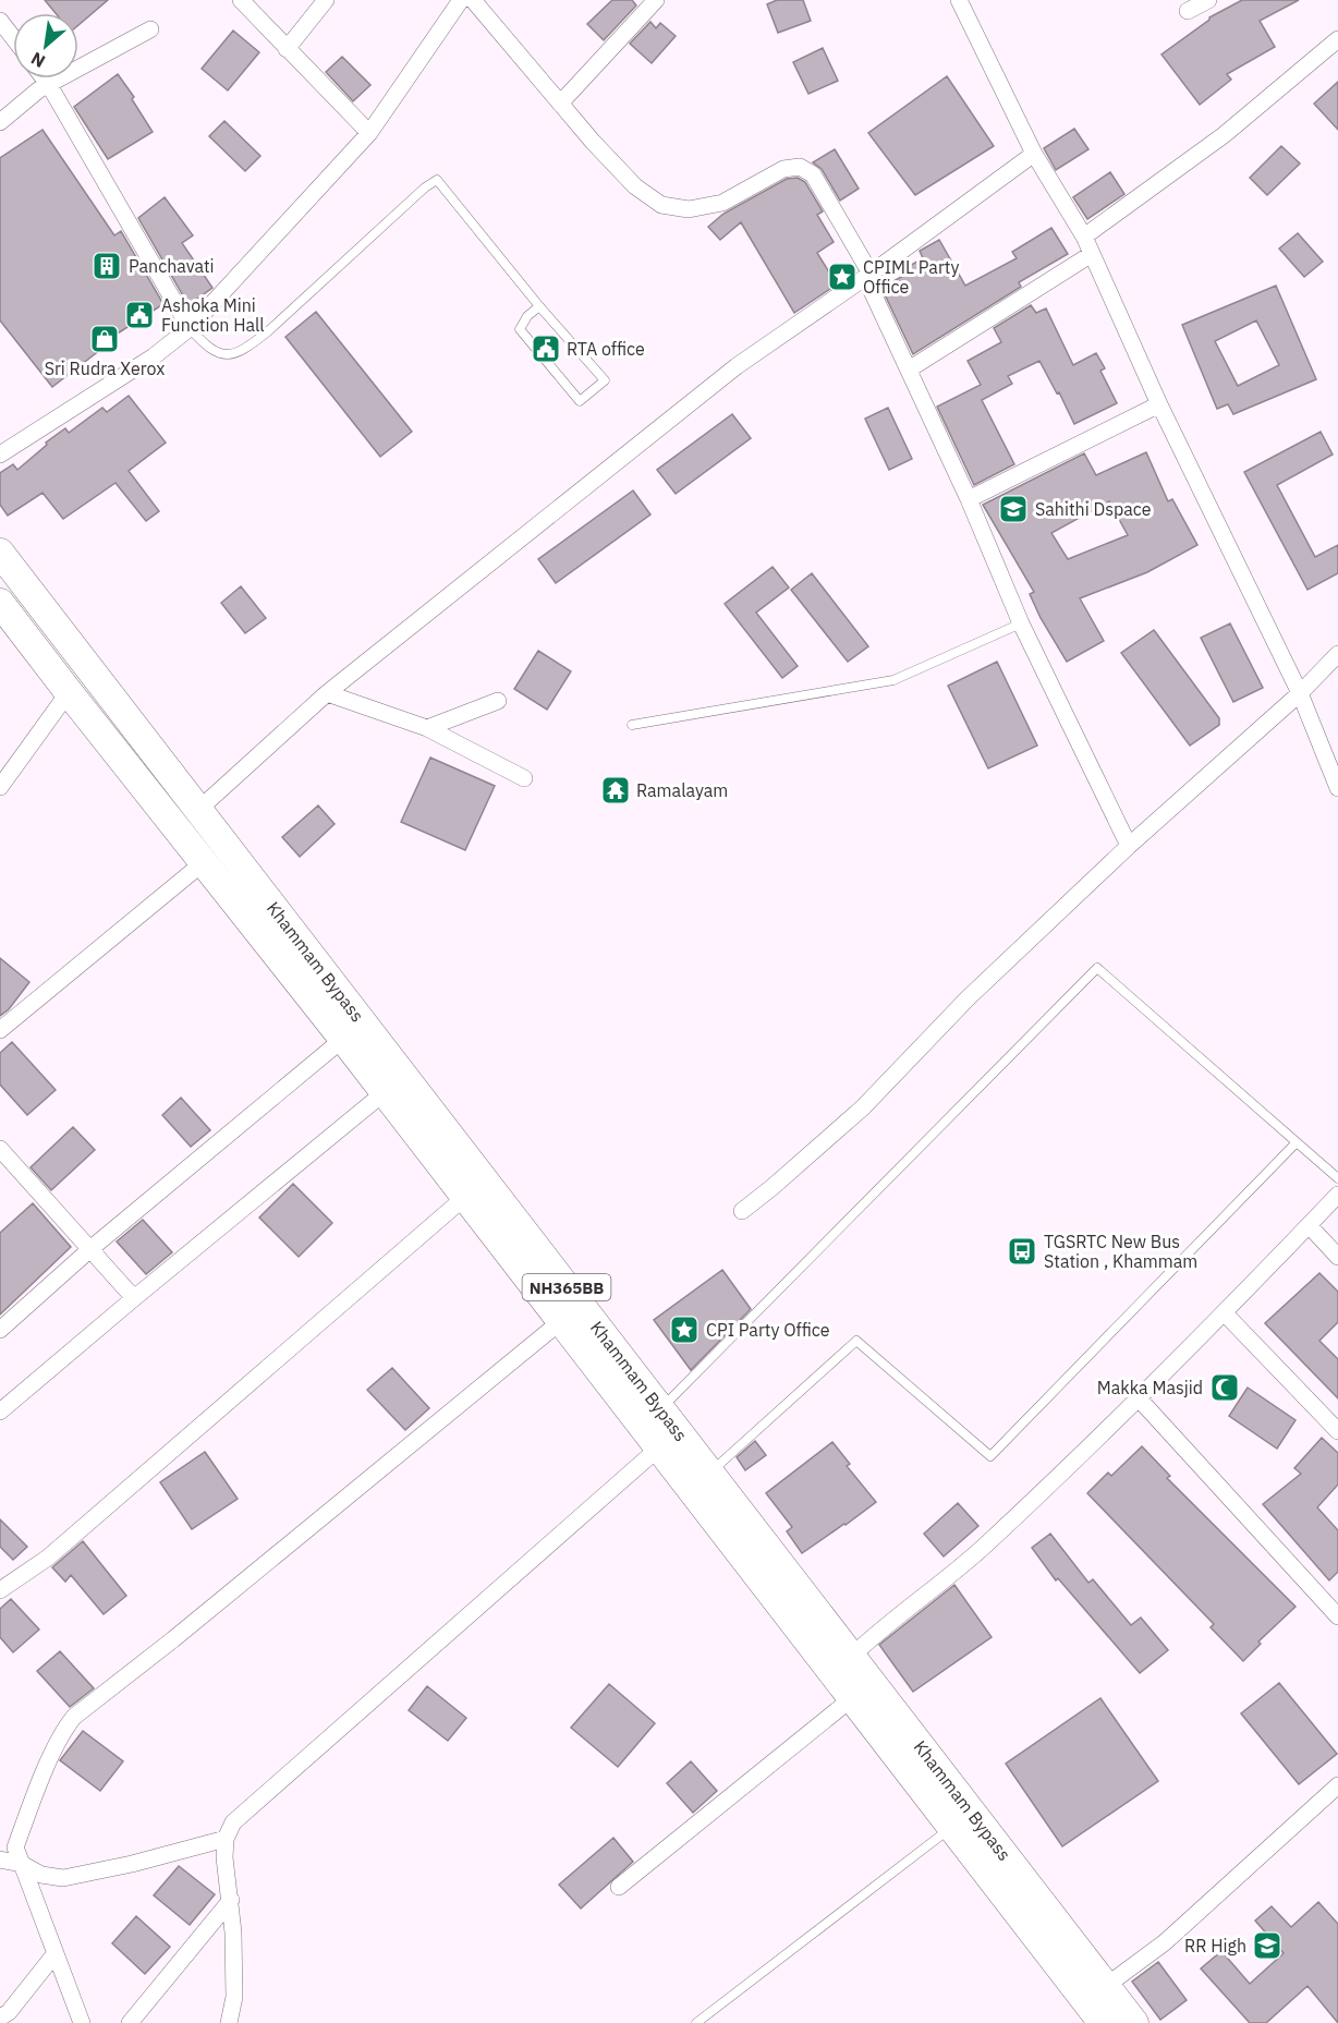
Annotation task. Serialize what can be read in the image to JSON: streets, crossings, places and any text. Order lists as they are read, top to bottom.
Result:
{
  "streets": {
    "highway": ["Khammam Bypass", "NH365BB"]
  },
  "places": {
    "building": ["Panchavati"],
    "place": ["CPIML Party Office", "CPI Party Office"],
    "public building": ["Ashoka Mini Function Hall", "RTA office"],
    "shop": ["Sri Rudra Xerox"],
    "school or university": ["Sahithi Dspace", "RR High"],
    "temple": ["Ramalayam"],
    "bus stop": ["TGSRTC New Bus Station , Khammam"],
    "mosque": ["Makka Masjid"]
  },
  "north": "bottom left"
}
